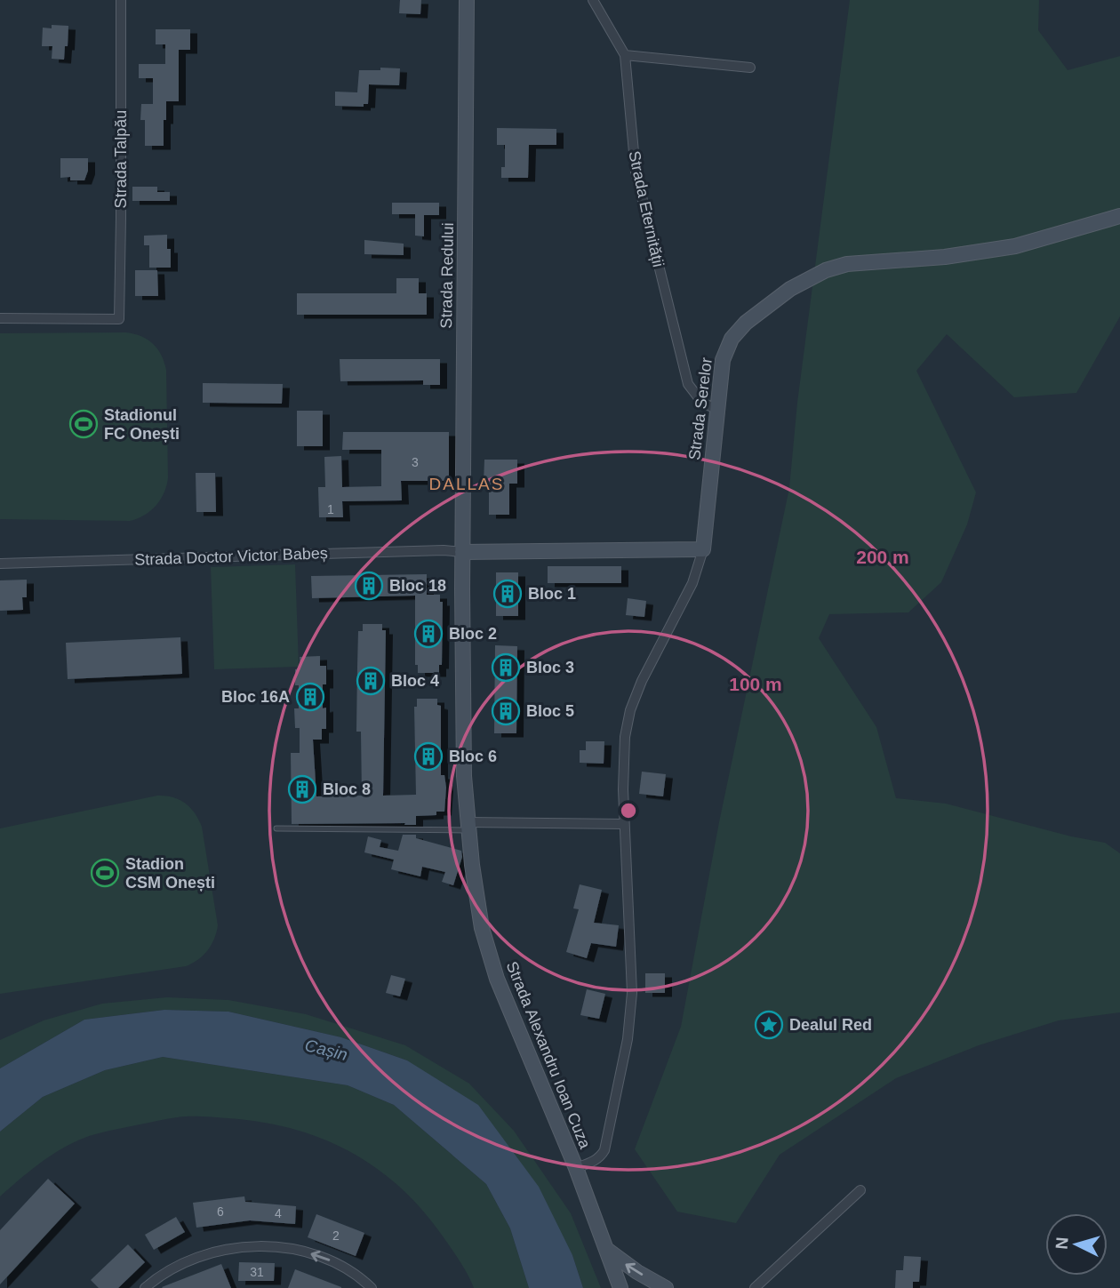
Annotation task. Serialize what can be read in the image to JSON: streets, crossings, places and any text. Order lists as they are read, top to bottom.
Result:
{
  "streets": {
    "main road": ["Strada Redului", "Strada Serelor", "Strada Alexandru Ioan Cuza"],
    "street": ["Strada Talpău", "Strada Eternității", "Strada Doctor Victor Babeș"]
  },
  "crossings": [
    ["Strada Eternității", "Strada Serelor"],
    ["Strada Redului", "Strada Doctor Victor Babeș"],
    ["Strada Redului", "Strada Alexandru Ioan Cuza"],
    ["Strada Doctor Victor Babeș", "Strada Alexandru Ioan Cuza"]
  ],
  "districts": ["DALLAS"],
  "water": ["Cașin"],
  "places": {
    "sports": ["Stadionul FC Onești", "Stadion CSM Onești"],
    "building": [
      "Bloc 18",
      "Bloc 1",
      "Bloc 2",
      "Bloc 3",
      "Bloc 4",
      "Bloc 16A",
      "Bloc 5",
      "Bloc 6",
      "Bloc 8"
    ],
    "place": ["Dealul Red"]
  },
  "house_numbers": [
    "3",
    "1",
    "6",
    "4",
    "2",
    "31"
  ],
  "north": "left",
  "rings": ["200 m", "100 m"]
}
